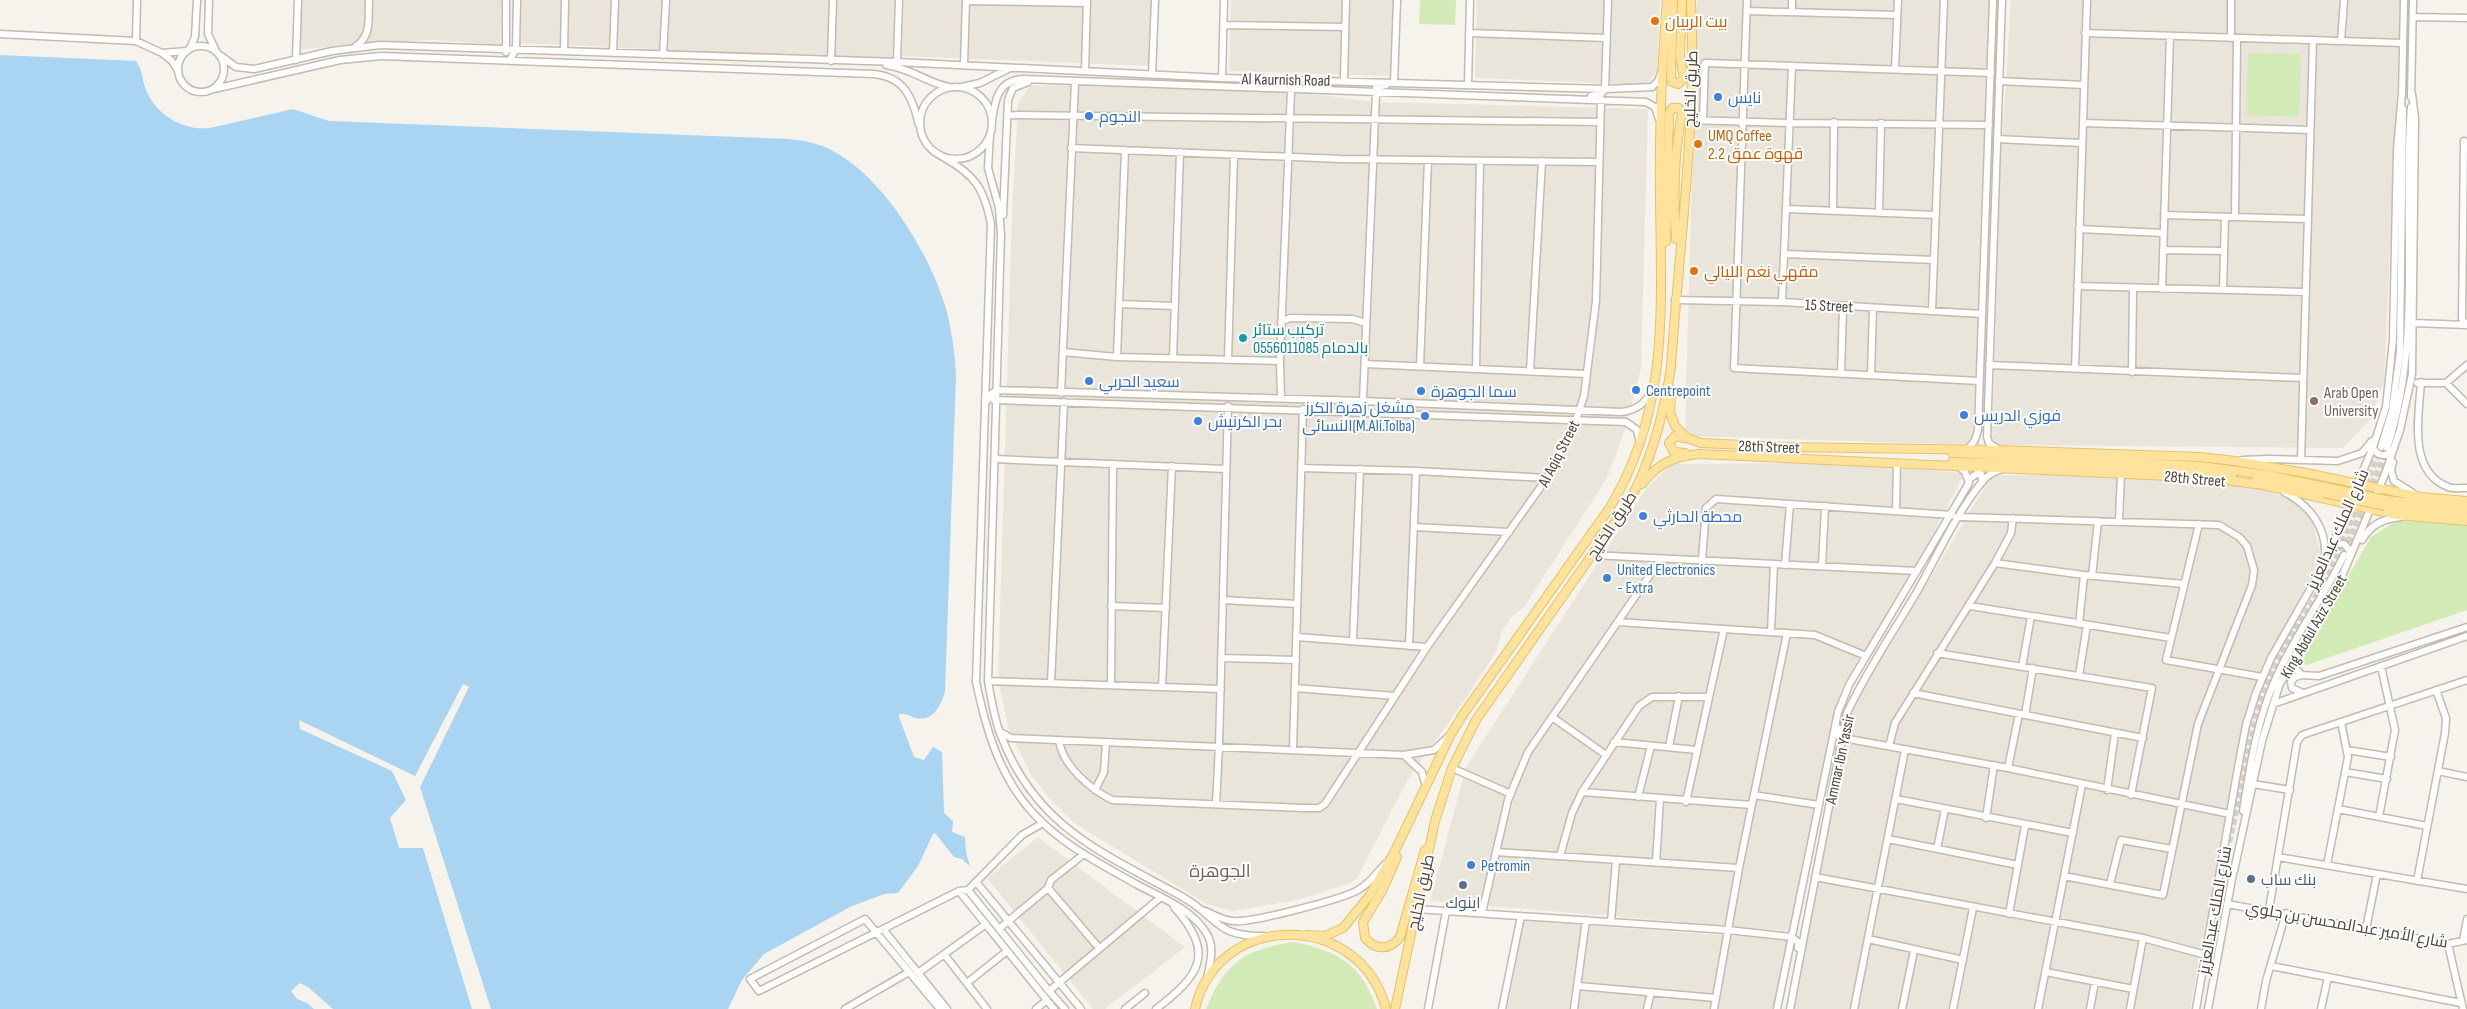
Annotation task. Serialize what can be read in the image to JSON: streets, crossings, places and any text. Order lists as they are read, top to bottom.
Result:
{
  "streets": {
    "main road": ["طريق الخليج", "28th Street"],
    "street": [
      "Al Kaurnish Road",
      "15 Street",
      "Al Aqiq Street",
      "شارع الملك عبدالعزيز",
      "King Abdul Aziz Street",
      "Ammar Ibn Yassir",
      "شارع الأمير عبدالمحسن بن جلوي"
    ]
  },
  "crossings": [
    ["Al Kaurnish Road", "طريق الخليج"],
    ["Al Kaurnish Road", "Al Aqiq Street"],
    ["طريق الخليج", "15 Street"],
    ["طريق الخليج", "28th Street"],
    ["28th Street", "شارع الملك عبدالعزيز"],
    ["28th Street", "King Abdul Aziz Street"],
    ["شارع الملك عبدالعزيز", "King Abdul Aziz Street"],
    ["شارع الملك عبدالعزيز", "شارع الأمير عبدالمحسن بن جلوي"]
  ],
  "districts": ["الجوهرة"],
  "places": [
    "بيت الربيان",
    "نايس",
    "النجوم",
    "UMQ Coffee 2.2 قهوة عمق",
    "مقهي نغم الليالي",
    "تركيب ستائر بالدمام 0556011085",
    "سعيد الحربي",
    "Centrepoint",
    "سما الجوهرة",
    "Arab Open University",
    "فوزي الدريس",
    "مشغل زهرة الكرز النسائى(M.Ali.Tolba)",
    "بحر الكرنيش",
    "محطة الحارثي",
    "United Electronics - Extra",
    "Petromin",
    "بنك ساب",
    "اينوك"
  ]
}
